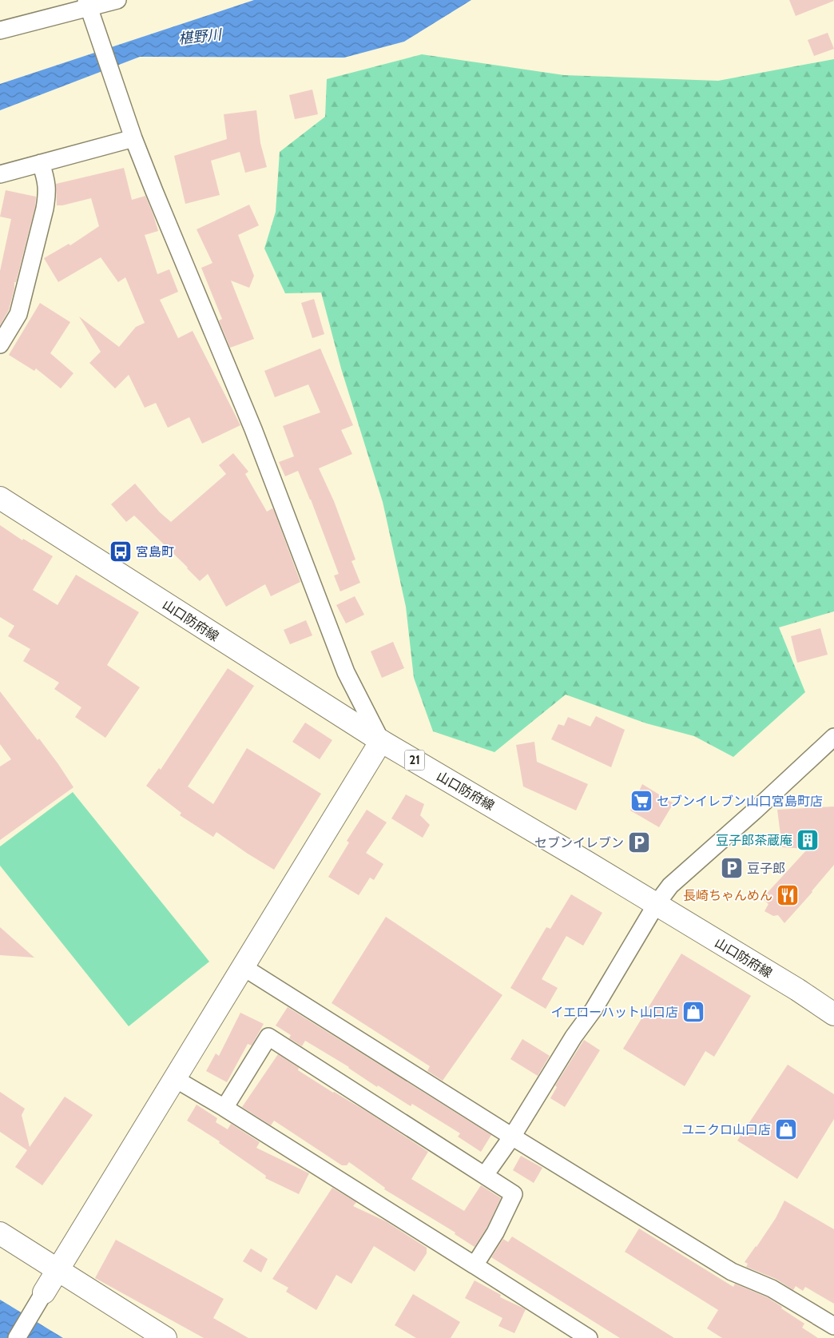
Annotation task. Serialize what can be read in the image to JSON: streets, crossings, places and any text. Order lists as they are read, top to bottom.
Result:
{
  "streets": {
    "main road": ["山口防府線", "21"]
  },
  "water": ["椹野川"],
  "places": {
    "bus stop": ["宮島町"],
    "supermarket": ["セブンイレブン山口宮島町店"],
    "building": ["豆子郎茶蔵庵"],
    "parking": ["セブンイレブン", "豆子郎"],
    "restaurant": ["長崎ちゃんめん"],
    "shop": ["イエローハット山口店", "ユニクロ山口店"]
  }
}
